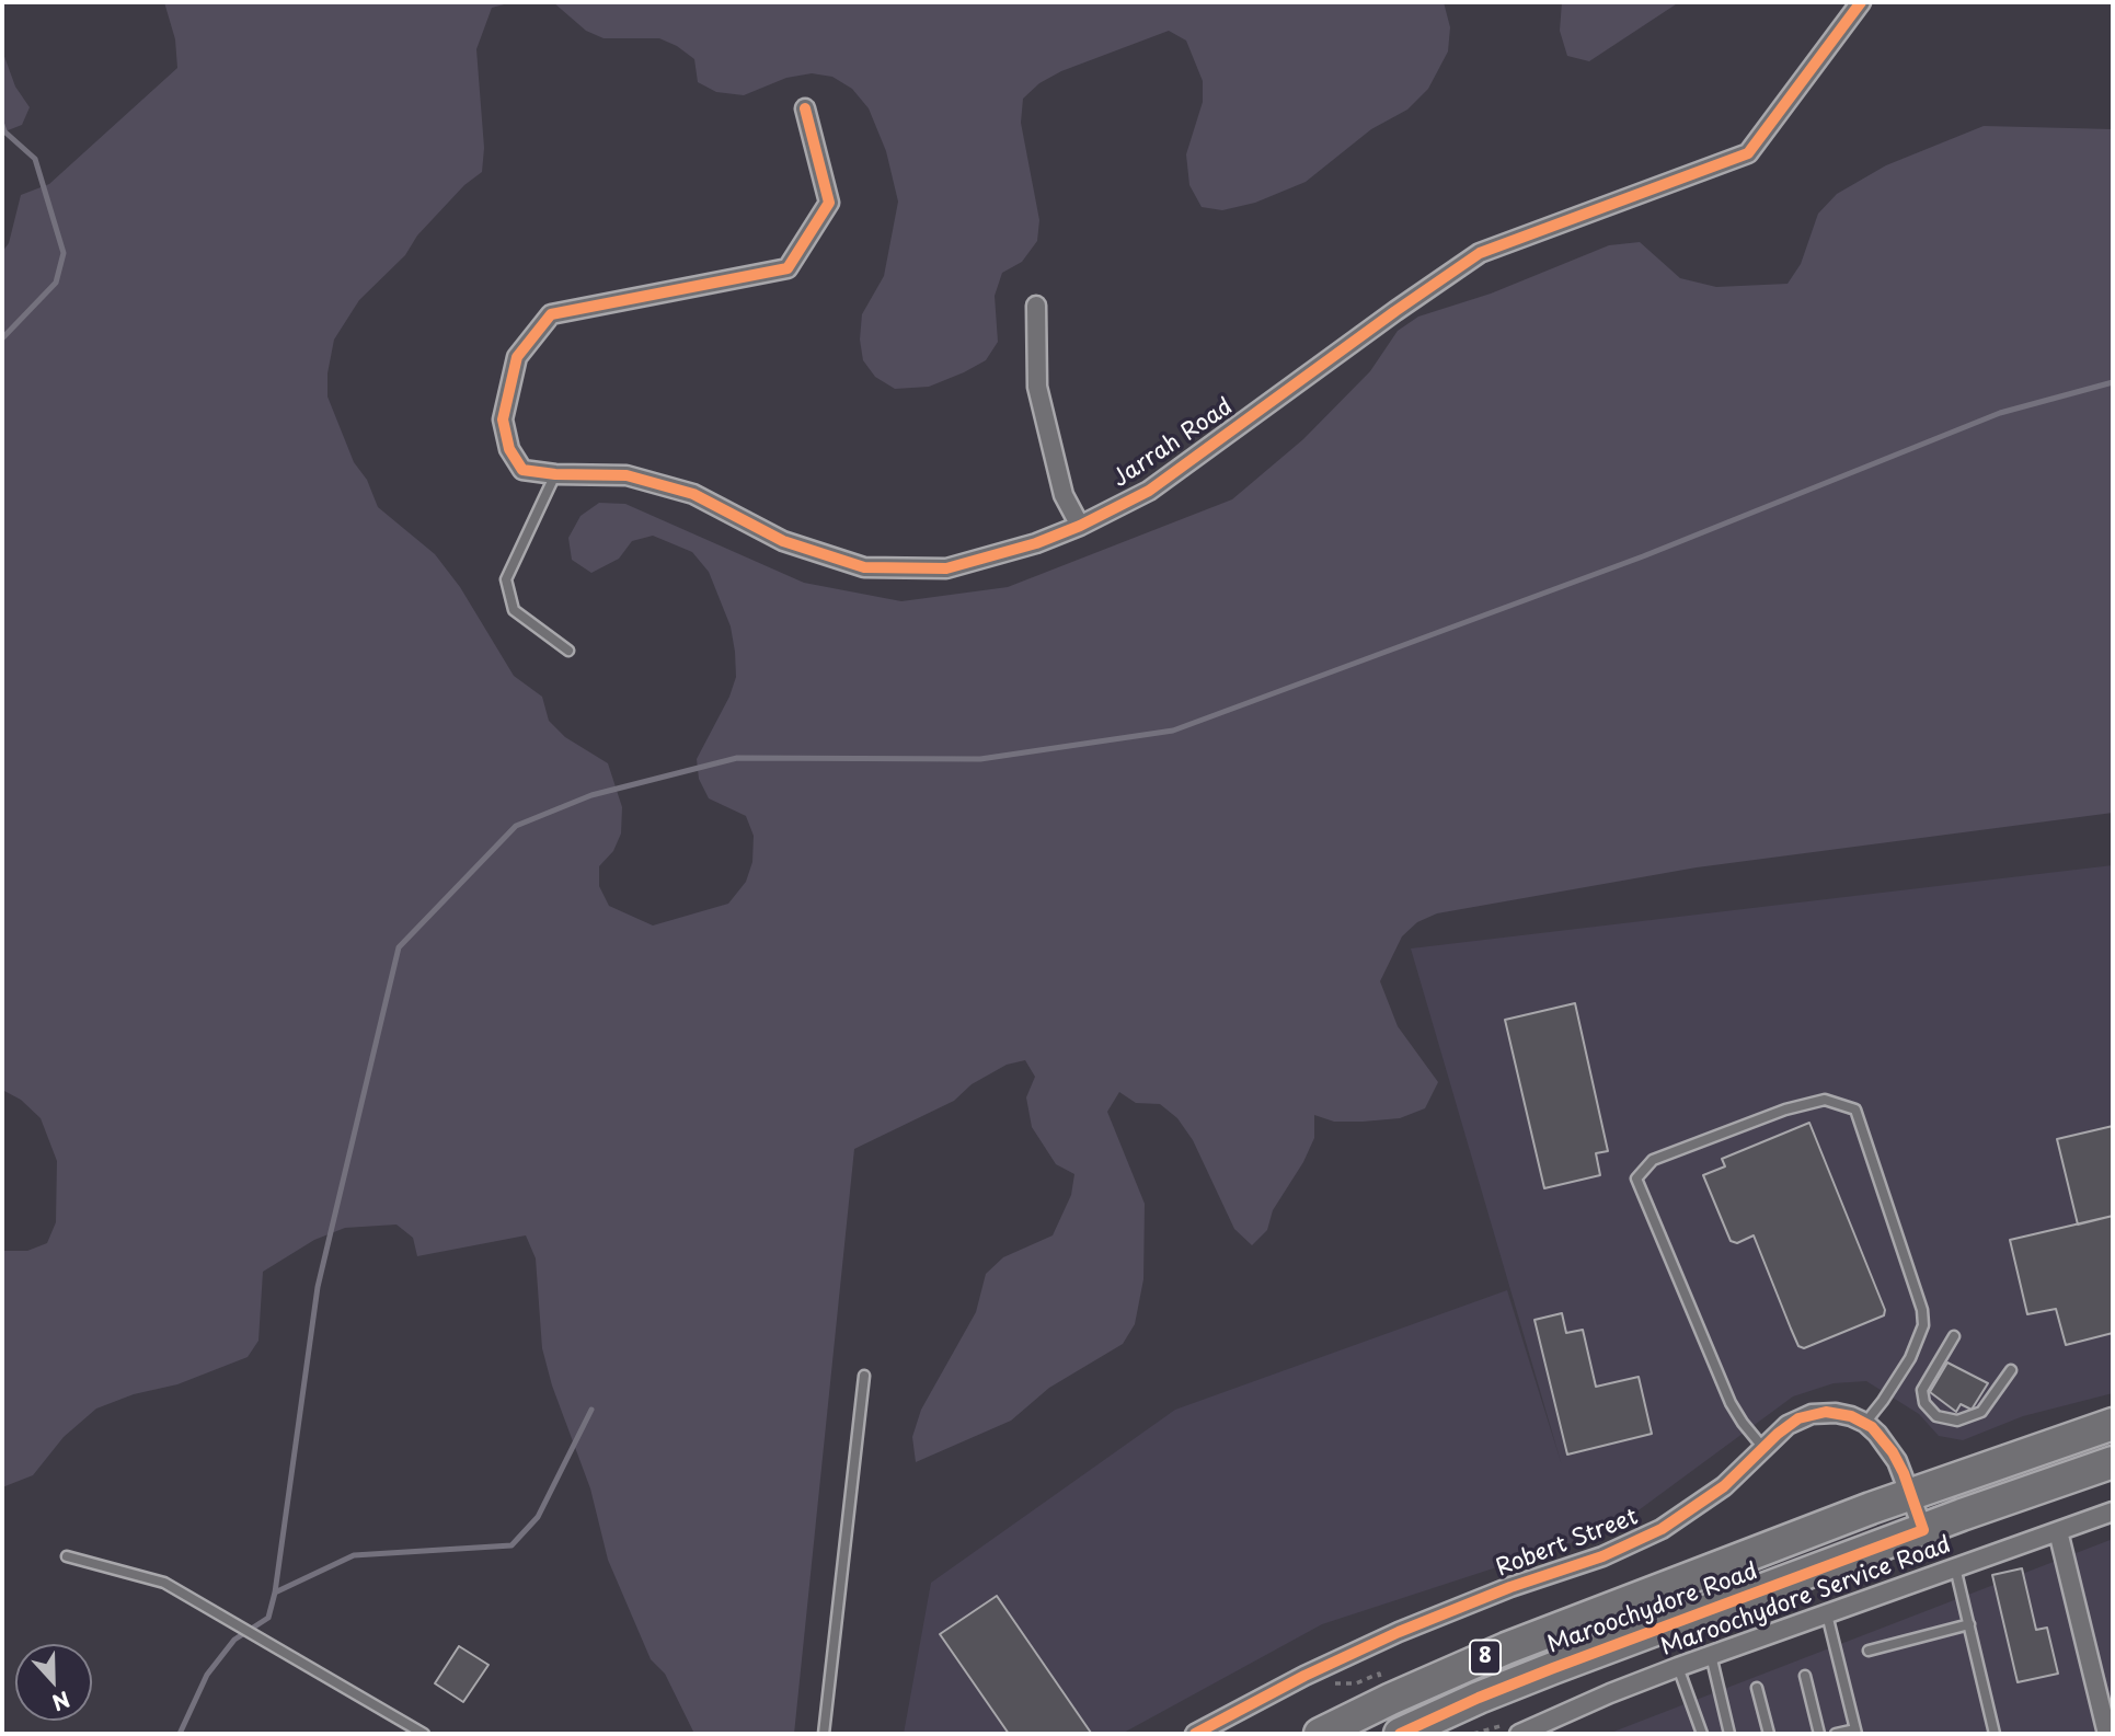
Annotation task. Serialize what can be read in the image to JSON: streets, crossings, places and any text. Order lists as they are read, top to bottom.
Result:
{
  "streets": {
    "highway": ["Maroochydore Road", "8"],
    "street": ["Jarrah Road", "Robert Street", "Maroochydore Service Road"]
  },
  "north": "bottom"
}
